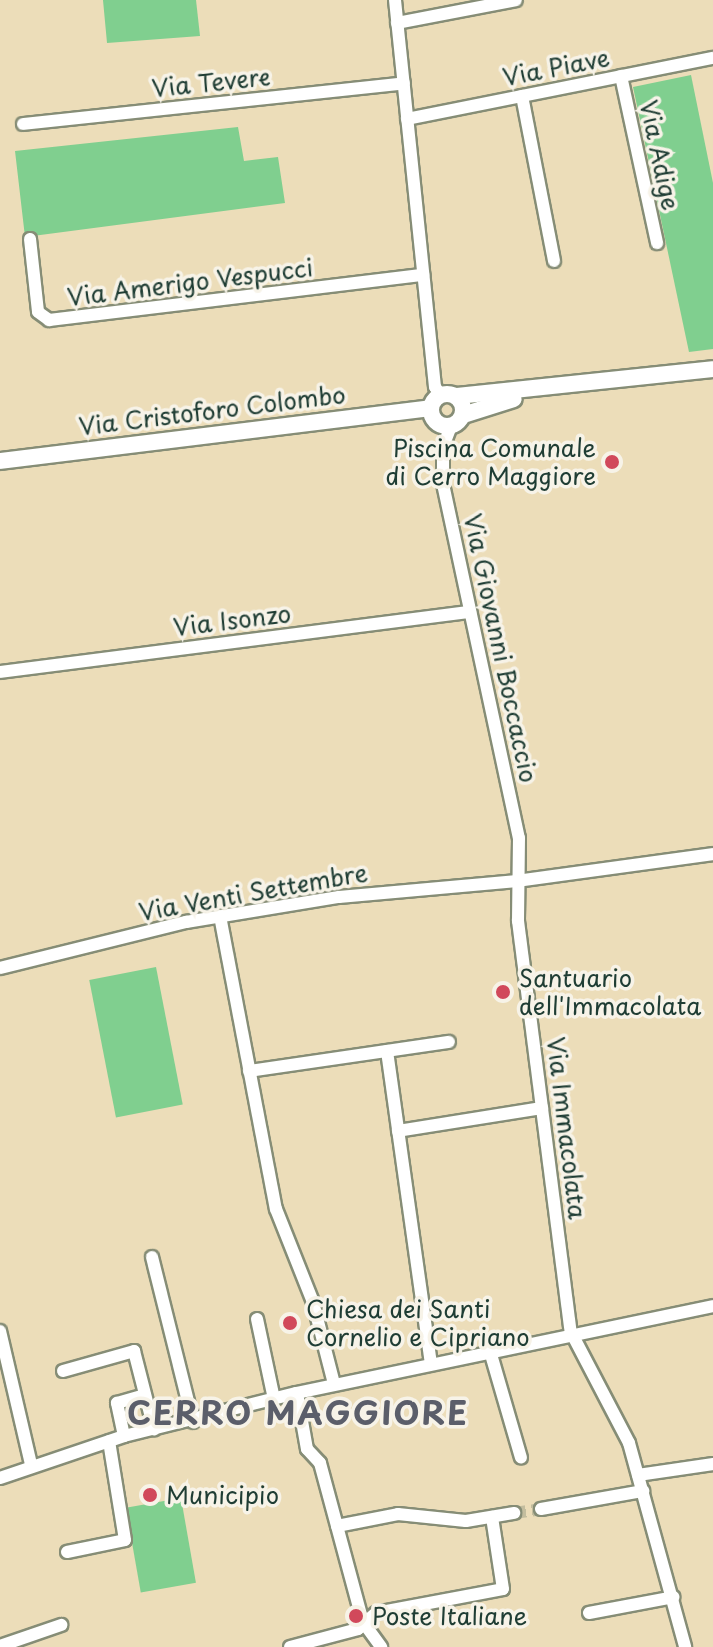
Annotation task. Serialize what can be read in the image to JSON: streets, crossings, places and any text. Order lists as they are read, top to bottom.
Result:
{
  "streets": {
    "street": [
      "Via Piave",
      "Via Tevere",
      "Via Adige",
      "Via Amerigo Vespucci",
      "Via Cristoforo Colombo",
      "Via Isonzo",
      "Via Giovanni Boccaccio",
      "Via Venti Settembre",
      "Via Immacolata"
    ]
  },
  "crossings": [
    ["Via Piave", "Via Adige"],
    ["Via Cristoforo Colombo", "Via Giovanni Boccaccio"],
    ["Via Isonzo", "Via Giovanni Boccaccio"],
    ["Via Giovanni Boccaccio", "Via Venti Settembre"],
    ["Via Giovanni Boccaccio", "Via Immacolata"],
    ["Via Venti Settembre", "Via Immacolata"]
  ],
  "districts": ["CERRO MAGGIORE"],
  "places": [
    "Piscina Comunale di Cerro Maggiore",
    "Santuario dell'Immacolata",
    "Chiesa dei Santi Cornelio e Cipriano",
    "Municipio",
    "Poste Italiane"
  ]
}
